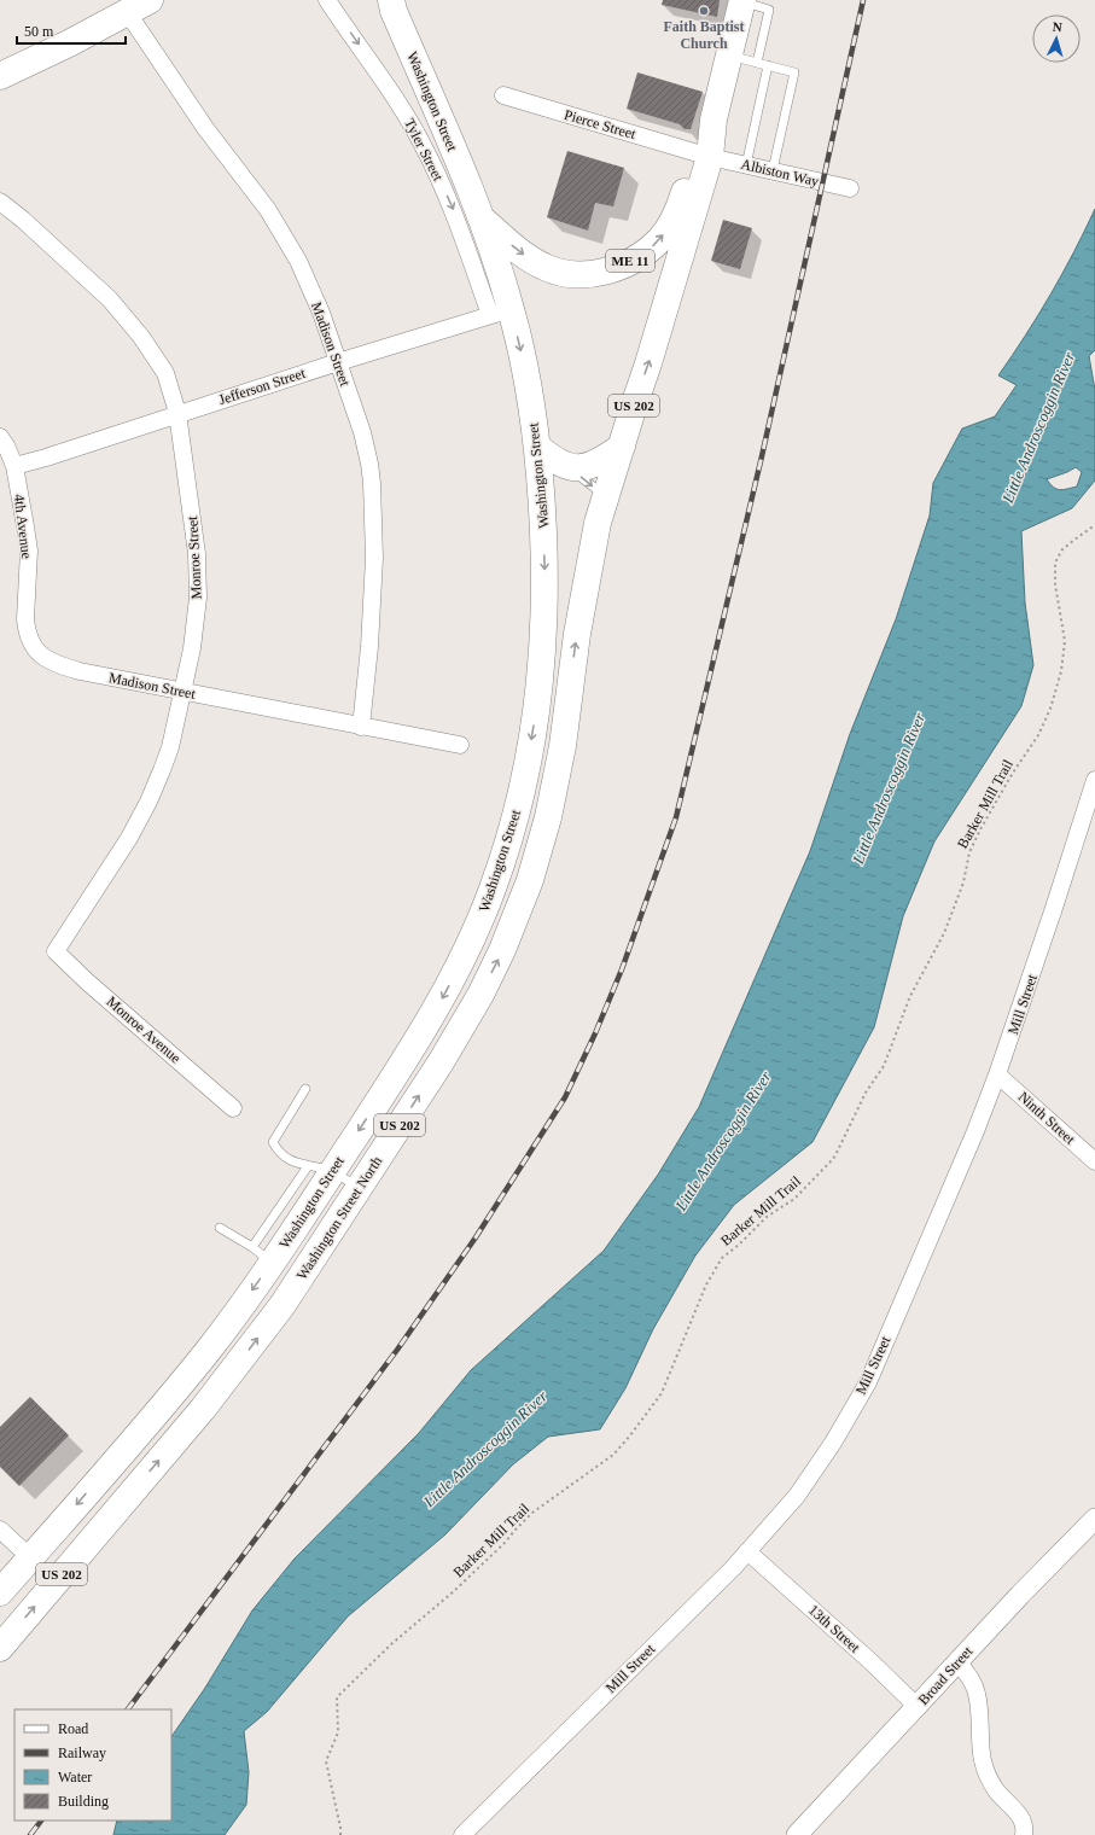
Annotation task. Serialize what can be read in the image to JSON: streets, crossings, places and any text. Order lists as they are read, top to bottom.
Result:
{
  "streets": {
    "main road": [
      "Washington Street",
      "ME 11",
      "US 202",
      "Washington Street North"
    ],
    "street": [
      "Pierce Street",
      "Tyler Street",
      "Albiston Way",
      "Madison Street",
      "Jefferson Street",
      "4th Avenue",
      "Monroe Street",
      "Mill Street",
      "Monroe Avenue",
      "Ninth Street",
      "13th Street",
      "Broad Street"
    ],
    "path": ["Barker Mill Trail"]
  },
  "crossings": [
    ["Washington Street", "Tyler Street"],
    ["Washington Street", "ME 11"],
    ["Washington Street", "Jefferson Street"],
    ["Pierce Street", "Albiston Way"],
    ["Pierce Street", "ME 11"],
    ["Pierce Street", "US 202"],
    ["Tyler Street", "Jefferson Street"],
    ["Albiston Way", "ME 11"],
    ["Albiston Way", "US 202"],
    ["ME 11", "US 202"],
    ["Madison Street", "Jefferson Street"],
    ["Madison Street", "4th Avenue"],
    ["Madison Street", "Monroe Street"],
    ["Jefferson Street", "4th Avenue"],
    ["Jefferson Street", "Monroe Street"],
    ["US 202", "Washington Street North"],
    ["Monroe Street", "Monroe Avenue"],
    ["Mill Street", "Ninth Street"],
    ["Mill Street", "13th Street"],
    ["13th Street", "Broad Street"]
  ],
  "one_way": ["Washington Street", "Tyler Street", "Washington Street North"],
  "water": ["Little Androscoggin River"],
  "places": ["Faith Baptist Church"],
  "legend": [
    "Road",
    "Railway",
    "Water",
    "Building"
  ],
  "scale_bar": "50 m",
  "north": "top"
}
